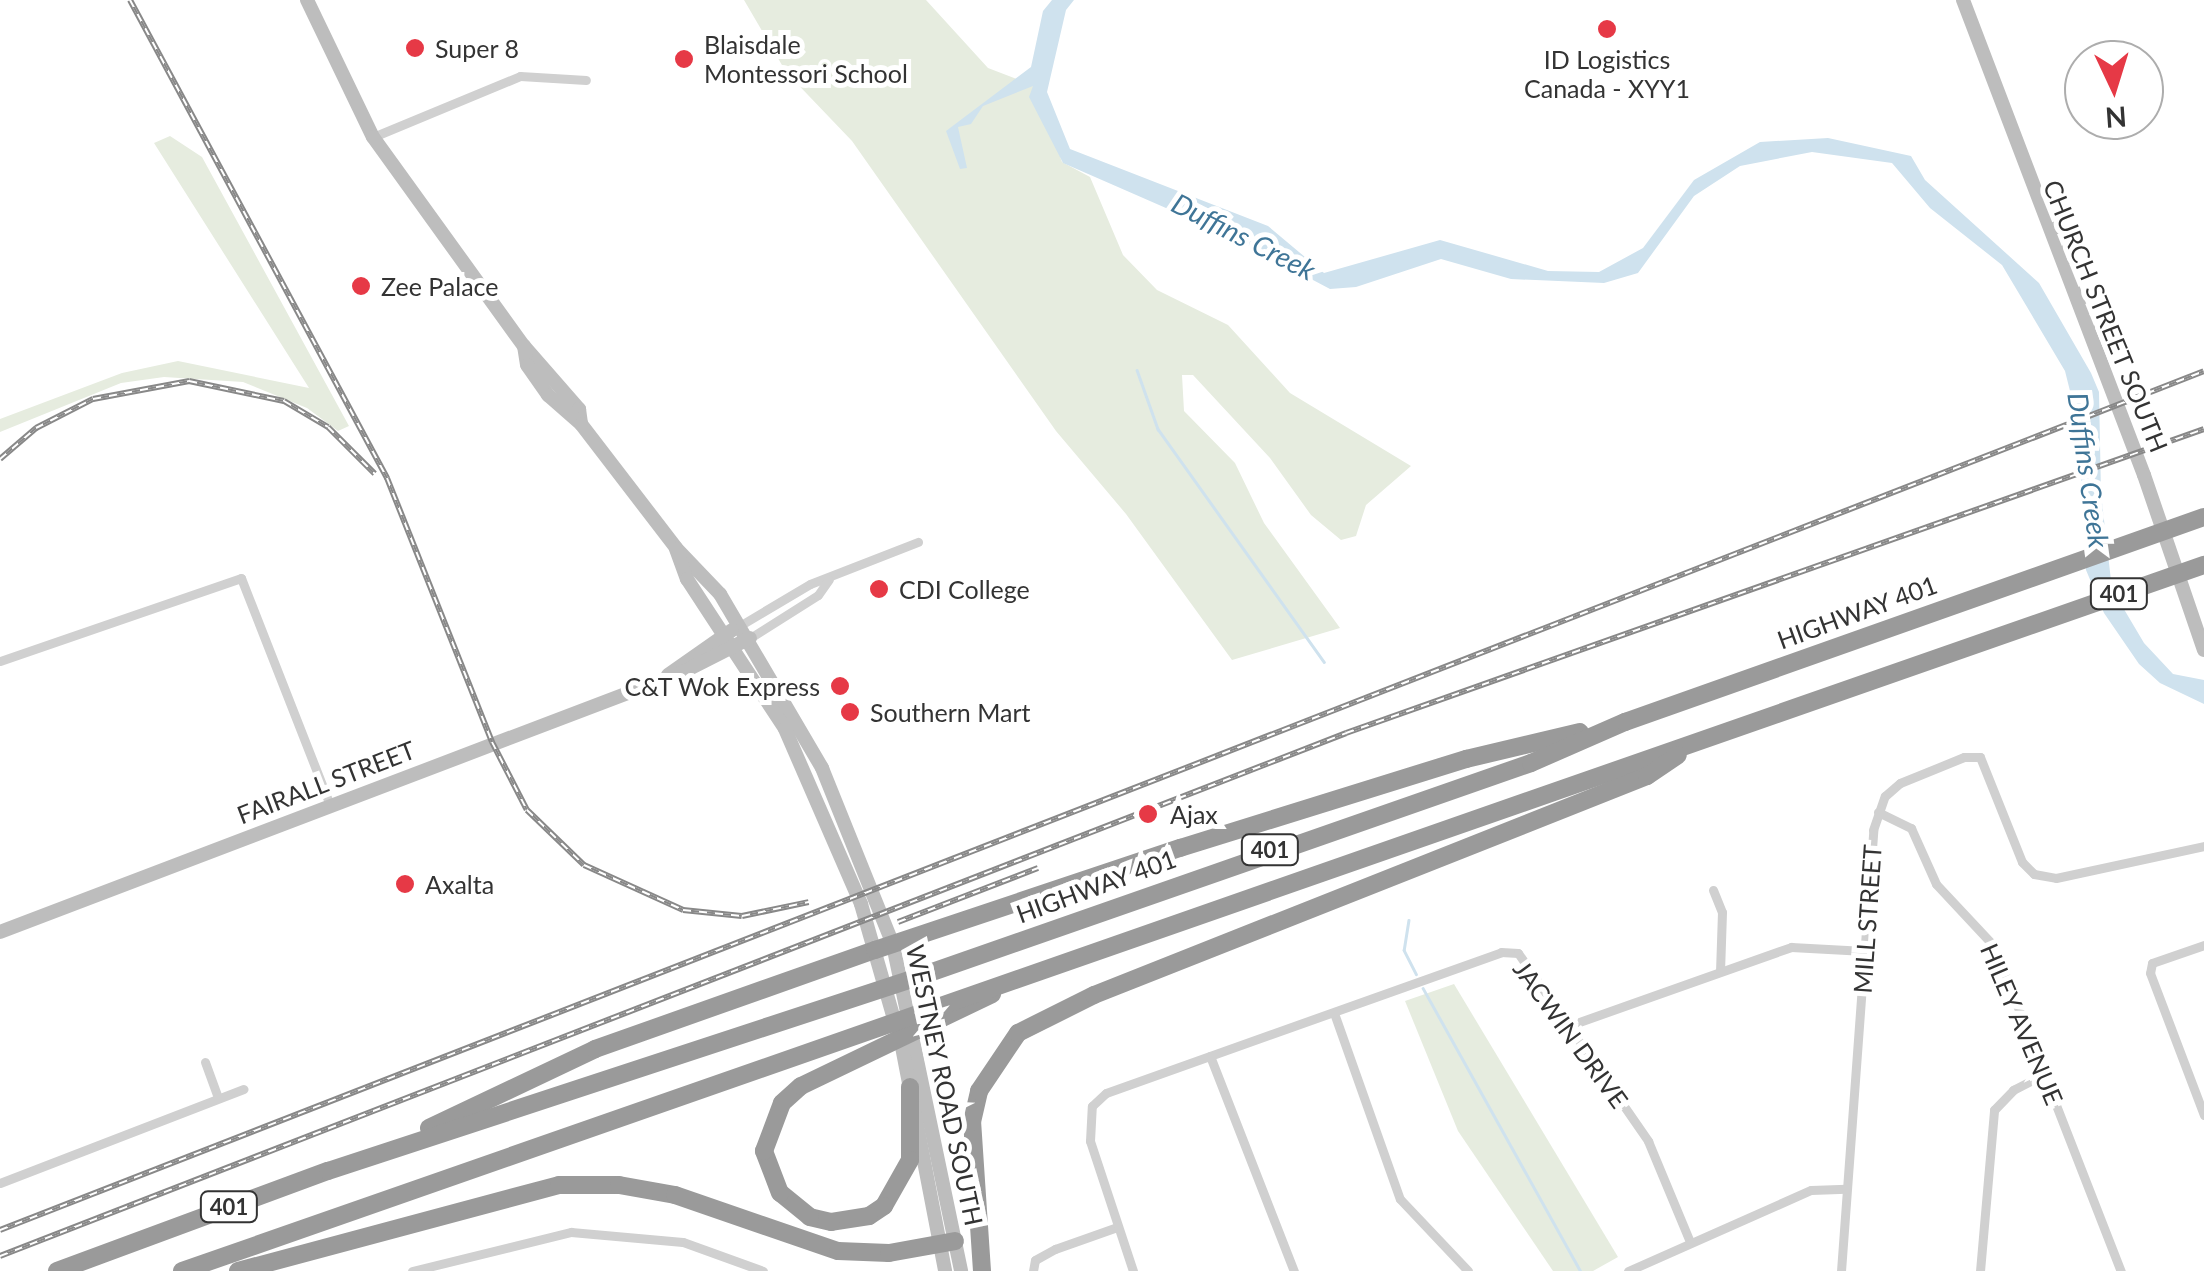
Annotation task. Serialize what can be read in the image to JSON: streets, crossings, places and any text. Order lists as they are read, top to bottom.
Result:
{
  "streets": {
    "highway": ["401", "HIGHWAY 401"],
    "main road": ["CHURCH STREET SOUTH", "FAIRALL STREET", "WESTNEY ROAD SOUTH"],
    "street": ["MILL STREET", "HILEY AVENUE", "JACWIN DRIVE"]
  },
  "crossings": [
    ["FAIRALL STREET", "WESTNEY ROAD SOUTH"],
    ["MILL STREET", "HILEY AVENUE"]
  ],
  "water": ["Duffins Creek"],
  "places": [
    "ID Logistics Canada - XYY1",
    "Super 8",
    "Blaisdale Montessori School",
    "Zee Palace",
    "CDI College",
    "C&T Wok Express",
    "Southern Mart",
    "Ajax",
    "Axalta"
  ],
  "north": "bottom"
}
